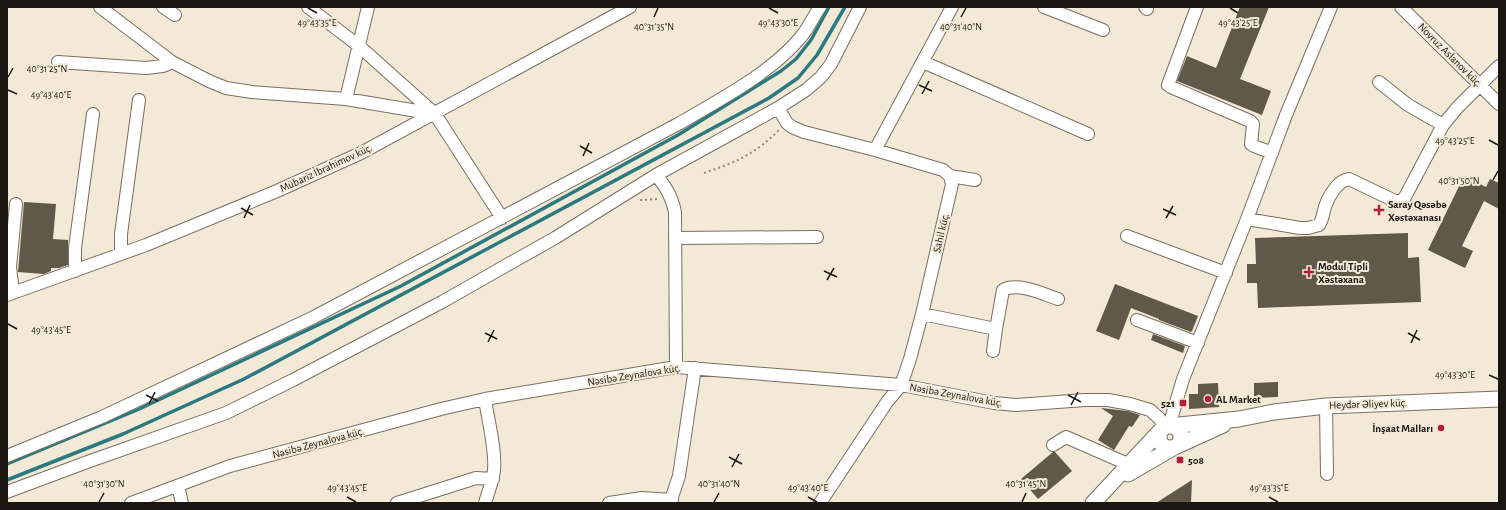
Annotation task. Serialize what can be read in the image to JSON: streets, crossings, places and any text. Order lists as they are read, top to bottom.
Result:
{
  "streets": {
    "main road": ["Heydər Əliyev küç."],
    "street": [
      "Novruz Aslanov küç.",
      "Mübariz İbrahimov küç.",
      "Sahil küç.",
      "Nəsibə Zeynalova küç."
    ]
  },
  "crossings": [
    ["Sahil küç.", "Nəsibə Zeynalova küç."]
  ],
  "places": {
    "health": ["Saray Qəsəbə Xəstəxanası", "Modul Tipli Xəstəxana"],
    "other": ["AL Market", "İnşaat Malları"],
    "transit": ["521", "508"]
  },
  "coordinates": [
    "49°43'35\"E",
    "49°43'30\"E",
    "49°43'25\"E",
    "40°31'35\"N",
    "40°31'40\"N",
    "40°31'25\"N",
    "49°43'40\"E",
    "40°31'50\"N",
    "49°43'45\"E",
    "40°31'30\"N",
    "40°31'45\"N"
  ]
}
